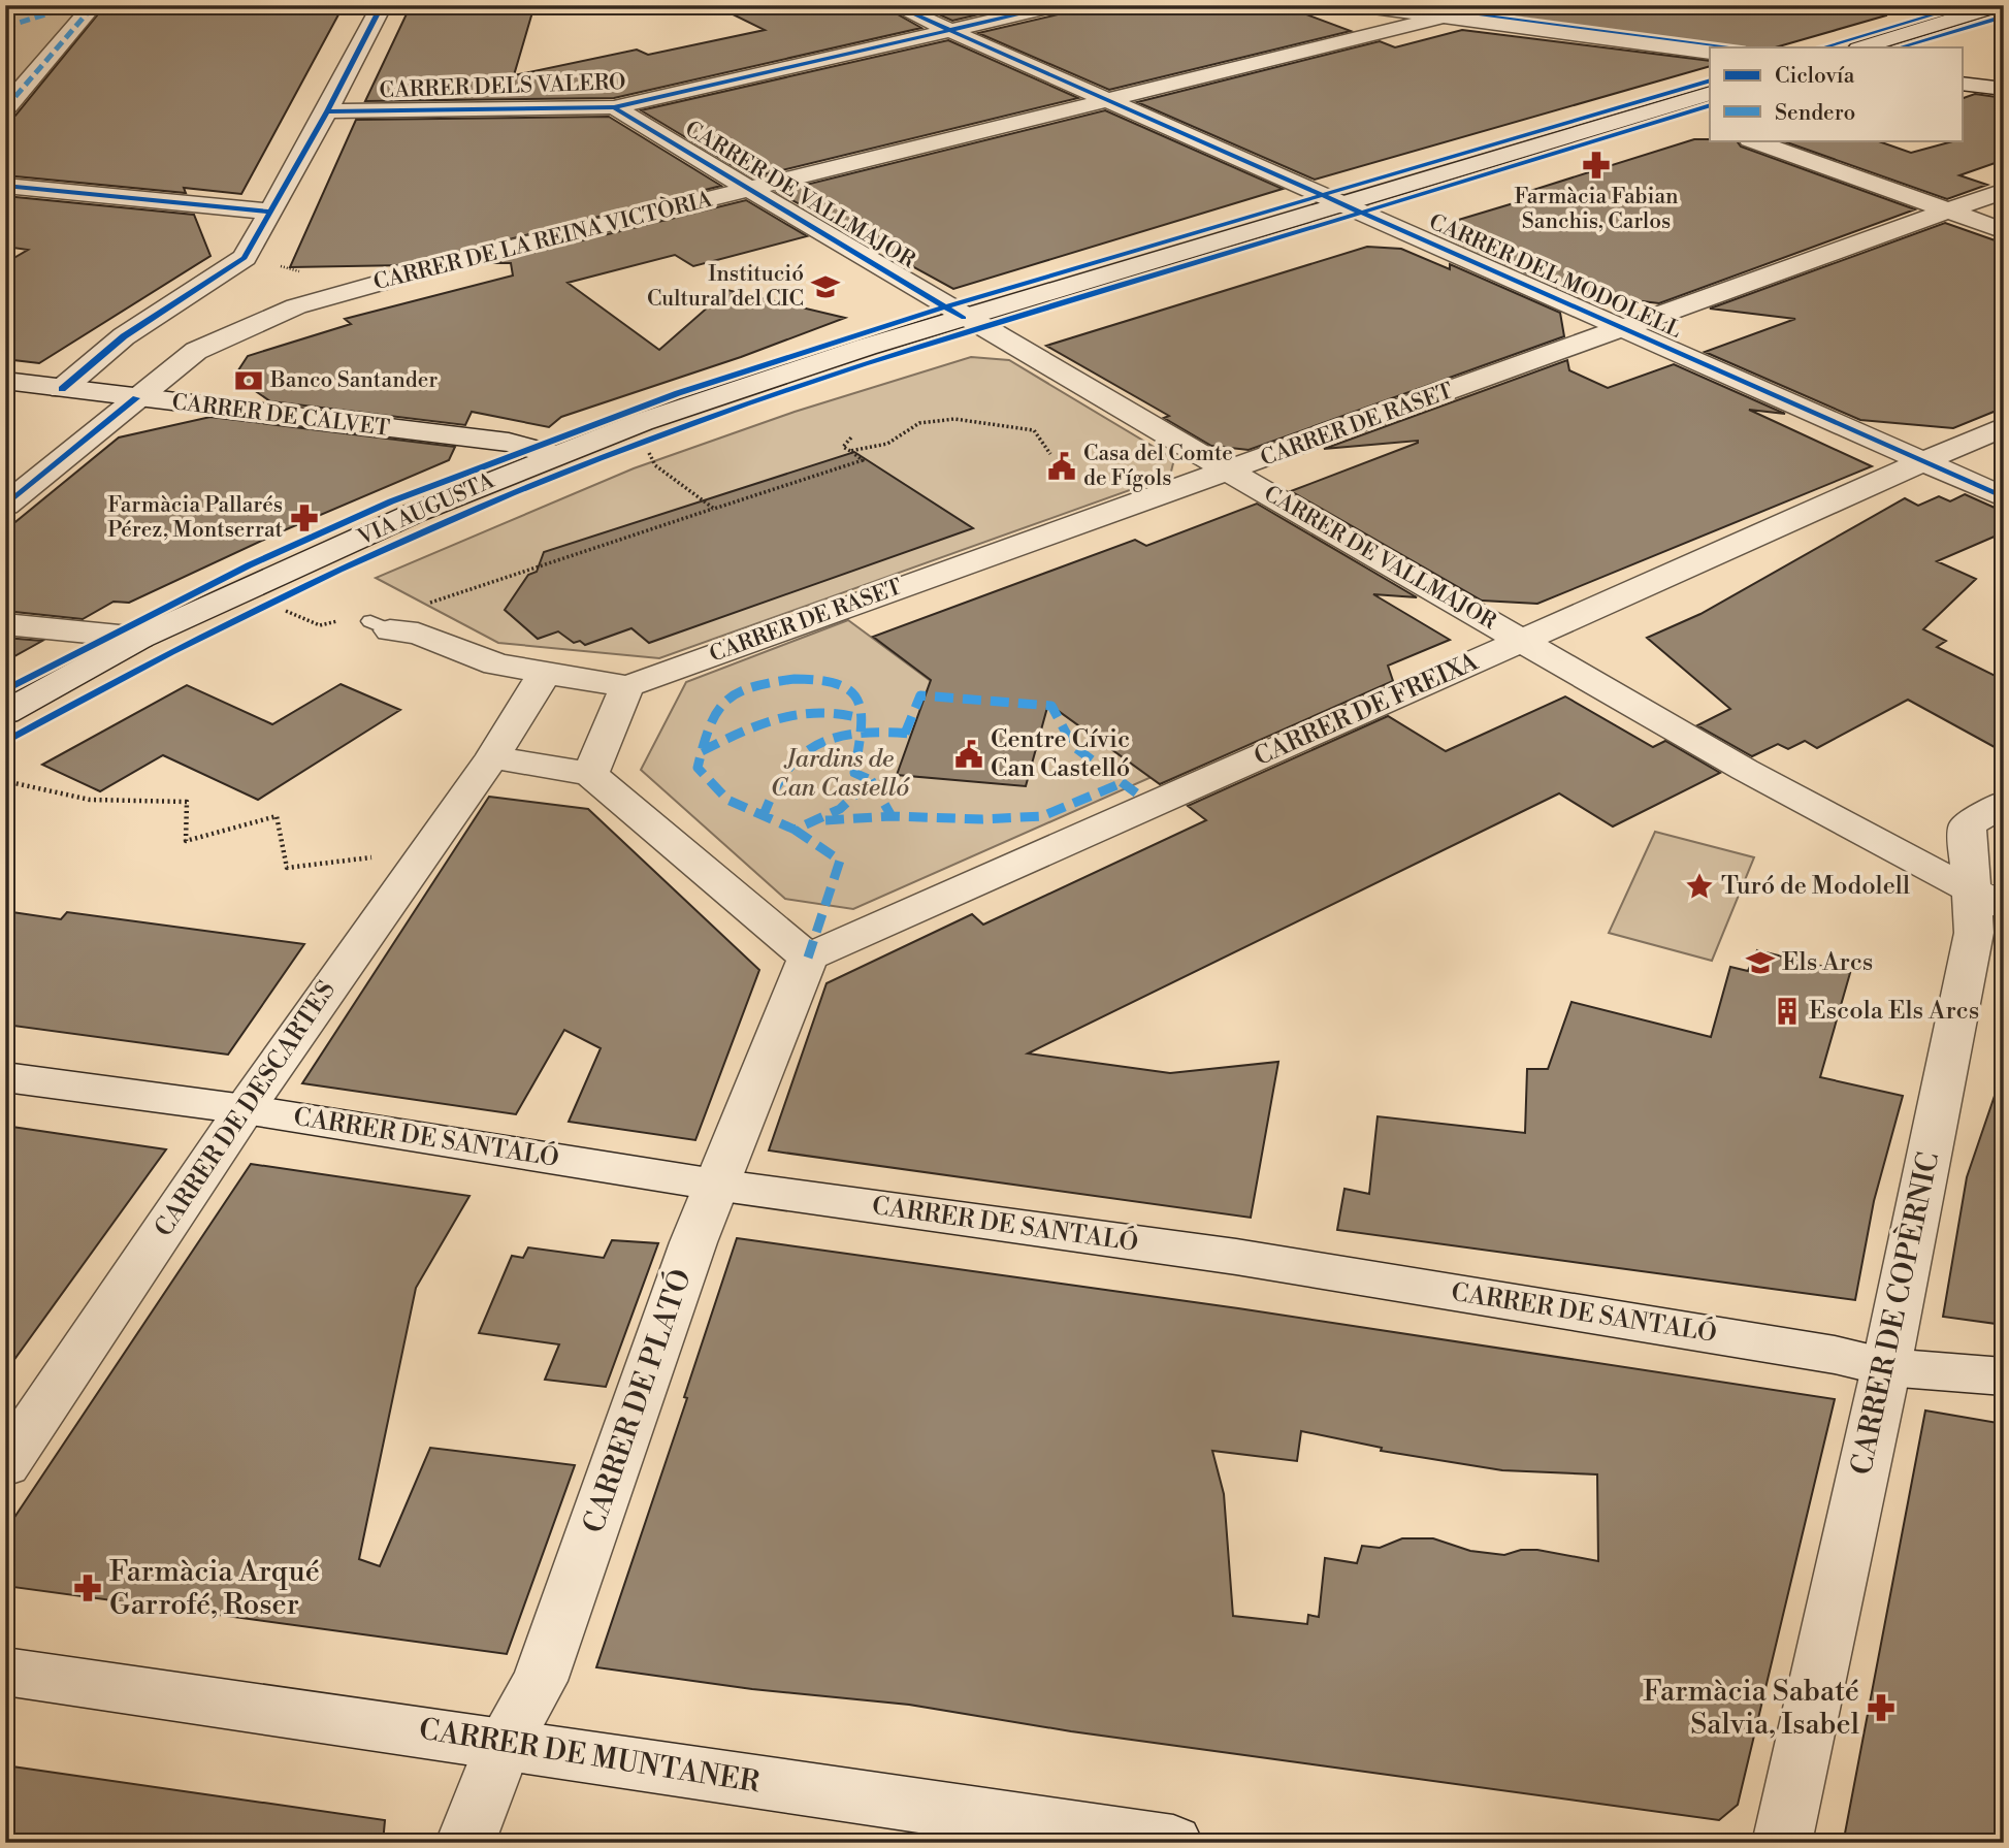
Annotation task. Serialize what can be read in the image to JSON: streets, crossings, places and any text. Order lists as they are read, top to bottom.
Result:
{
  "streets": {
    "street": [
      "CARRER DELS VALERO",
      "CARRER DE VALLMAJOR",
      "CARRER DE LA REINA VICTÒRIA",
      "CARRER DEL MODOLELL",
      "CARRER DE CALVET",
      "CARRER DE RASET",
      "VIA AUGUSTA",
      "CARRER DE FREIXA",
      "CARRER DE DESCARTES",
      "CARRER DE SANTALÓ",
      "CARRER DE COPÈRNIC",
      "CARRER DE PLATÓ",
      "CARRER DE MUNTANER"
    ]
  },
  "crossings": [
    ["CARRER DELS VALERO", "CARRER DE VALLMAJOR"],
    ["CARRER DELS VALERO", "CARRER DEL MODOLELL"],
    ["CARRER DE VALLMAJOR", "CARRER DE LA REINA VICTÒRIA"],
    ["CARRER DE VALLMAJOR", "CARRER DE RASET"],
    ["CARRER DE VALLMAJOR", "VIA AUGUSTA"],
    ["CARRER DE VALLMAJOR", "CARRER DE FREIXA"],
    ["CARRER DE VALLMAJOR", "CARRER DE COPÈRNIC"],
    ["CARRER DE LA REINA VICTÒRIA", "CARRER DEL MODOLELL"],
    ["CARRER DE LA REINA VICTÒRIA", "CARRER DE CALVET"],
    ["CARRER DEL MODOLELL", "CARRER DE RASET"],
    ["CARRER DEL MODOLELL", "VIA AUGUSTA"],
    ["CARRER DEL MODOLELL", "CARRER DE FREIXA"],
    ["CARRER DE CALVET", "VIA AUGUSTA"],
    ["CARRER DE FREIXA", "CARRER DE PLATÓ"],
    ["CARRER DE DESCARTES", "CARRER DE SANTALÓ"],
    ["CARRER DE SANTALÓ", "CARRER DE COPÈRNIC"],
    ["CARRER DE SANTALÓ", "CARRER DE PLATÓ"],
    ["CARRER DE PLATÓ", "CARRER DE MUNTANER"]
  ],
  "parks": ["Jardins de Can Castelló"],
  "places": {
    "pharmacy": [
      "Farmàcia Fabian Sanchis, Carlos",
      "Farmàcia Pallarés Pérez, Montserrat",
      "Farmàcia Arqué Garrofé, Roser",
      "Farmàcia Sabaté Salvia, Isabel"
    ],
    "school or university": ["Institució Cultural del CIC", "Els Arcs"],
    "bank": ["Banco Santander"],
    "public building": ["Casa del Comte de Fígols", "Centre Cívic Can Castelló"],
    "place": ["Turó de Modolell"],
    "building": ["Escola Els Arcs"]
  },
  "legend": ["Ciclovía", "Sendero"]
}
